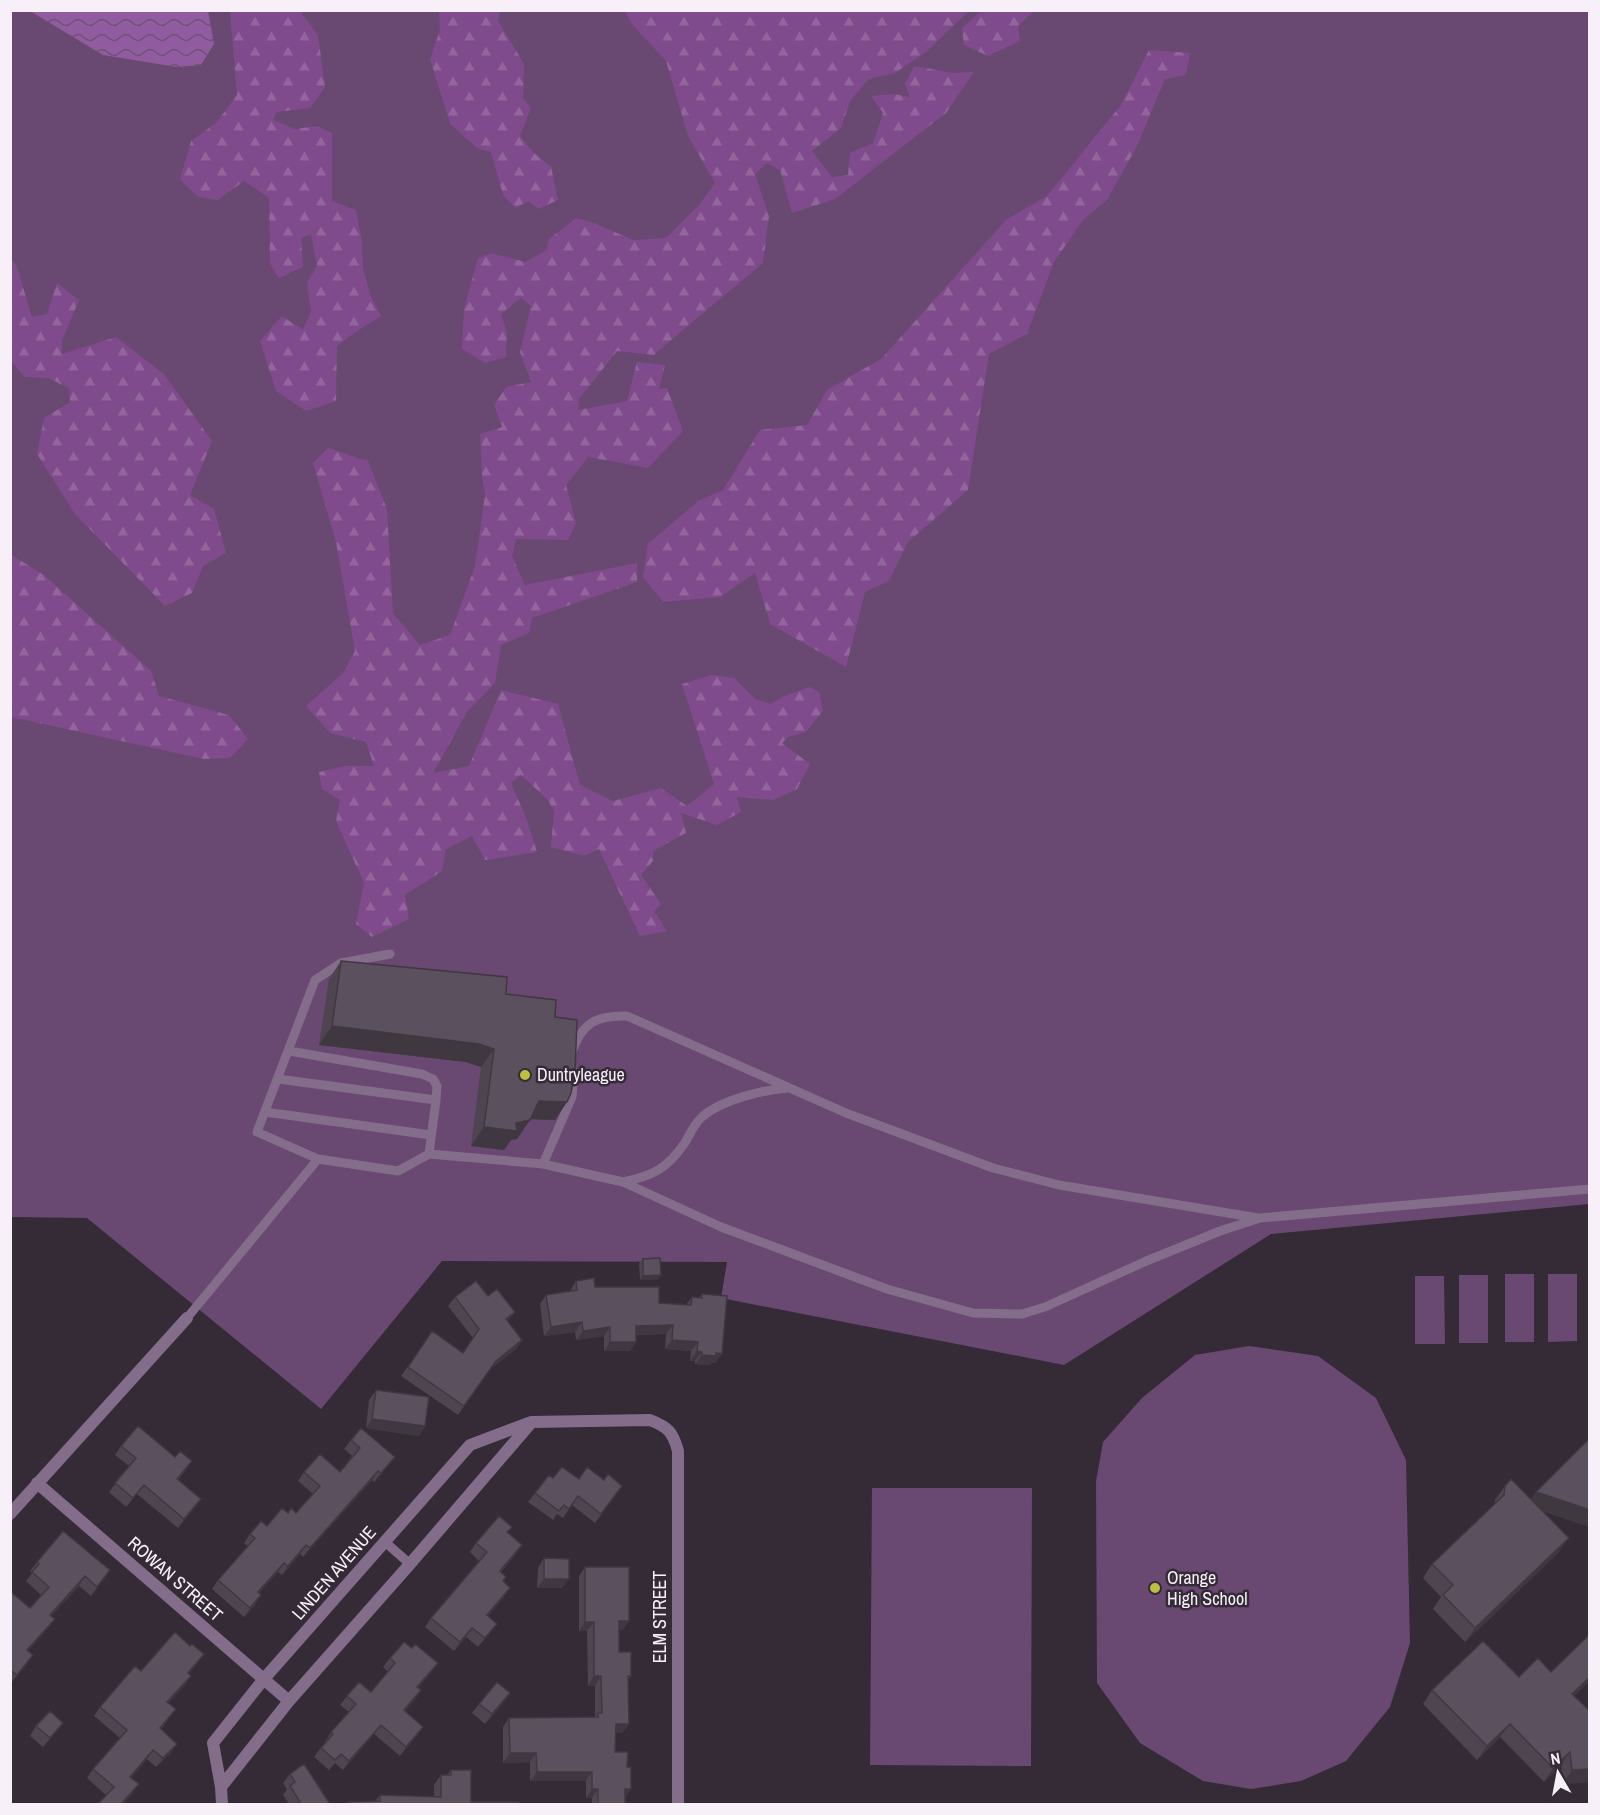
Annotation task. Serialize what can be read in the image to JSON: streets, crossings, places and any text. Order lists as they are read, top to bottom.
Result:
{
  "streets": {
    "street": ["LINDEN AVENUE", "ROWAN STREET", "ELM STREET"]
  },
  "crossings": [
    ["LINDEN AVENUE", "ROWAN STREET"],
    ["LINDEN AVENUE", "ELM STREET"]
  ],
  "places": ["Duntryleague", "Orange High School"],
  "north": "top"
}
